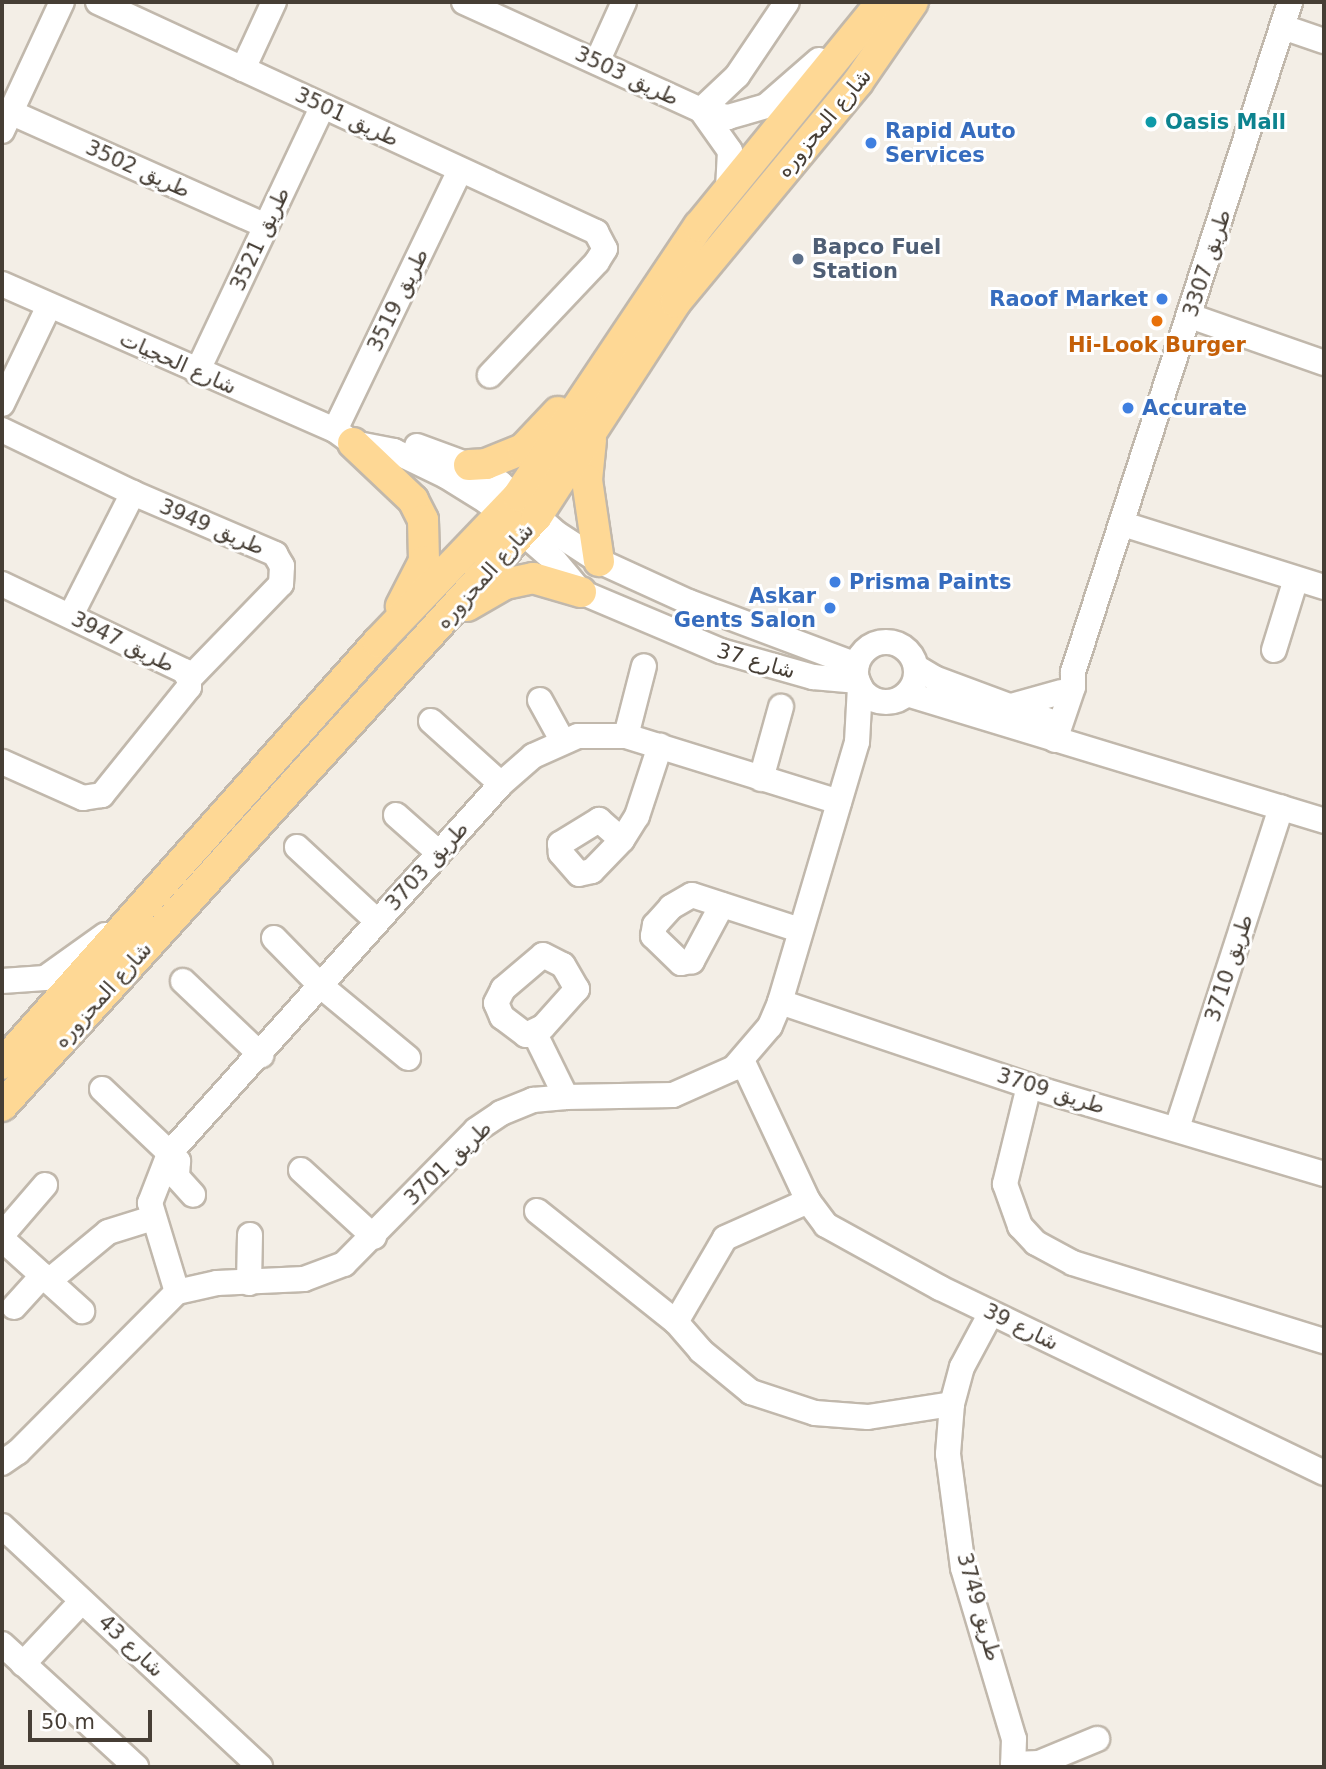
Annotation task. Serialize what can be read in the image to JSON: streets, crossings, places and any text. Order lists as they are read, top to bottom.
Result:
{
  "streets": {
    "main road": ["شارع المحزوره"],
    "street": [
      "طريق 3503",
      "طريق 3501",
      "طريق 3502",
      "طريق 3521",
      "طريق 3307",
      "طريق 3519",
      "شارع الحجيات",
      "طريق 3949",
      "طريق 3947",
      "شارع 37",
      "طريق 3703",
      "طريق 3710",
      "طريق 3709",
      "طريق 3701",
      "شارع 39",
      "طريق 3749",
      "شارع 43"
    ]
  },
  "crossings": [
    ["طريق 3501", "طريق 3521"],
    ["طريق 3501", "طريق 3519"],
    ["شارع المحزوره", "شارع الحجيات"],
    ["شارع المحزوره", "شارع 37"],
    ["طريق 3502", "طريق 3521"],
    ["طريق 3521", "شارع الحجيات"],
    ["طريق 3519", "شارع الحجيات"],
    ["شارع الحجيات", "شارع 37"],
    ["طريق 3949", "طريق 3947"],
    ["شارع 37", "طريق 3701"],
    ["طريق 3703", "طريق 3701"],
    ["طريق 3710", "طريق 3709"],
    ["طريق 3709", "طريق 3701"],
    ["طريق 3701", "شارع 39"],
    ["شارع 39", "طريق 3749"]
  ],
  "places": [
    "Oasis Mall",
    "Rapid Auto Services",
    "Bapco Fuel Station",
    "Raoof Market",
    "Hi-Look Burger",
    "Accurate",
    "Prisma Paints",
    "Askar Gents Salon"
  ],
  "scale_bar": "50 m"
}
